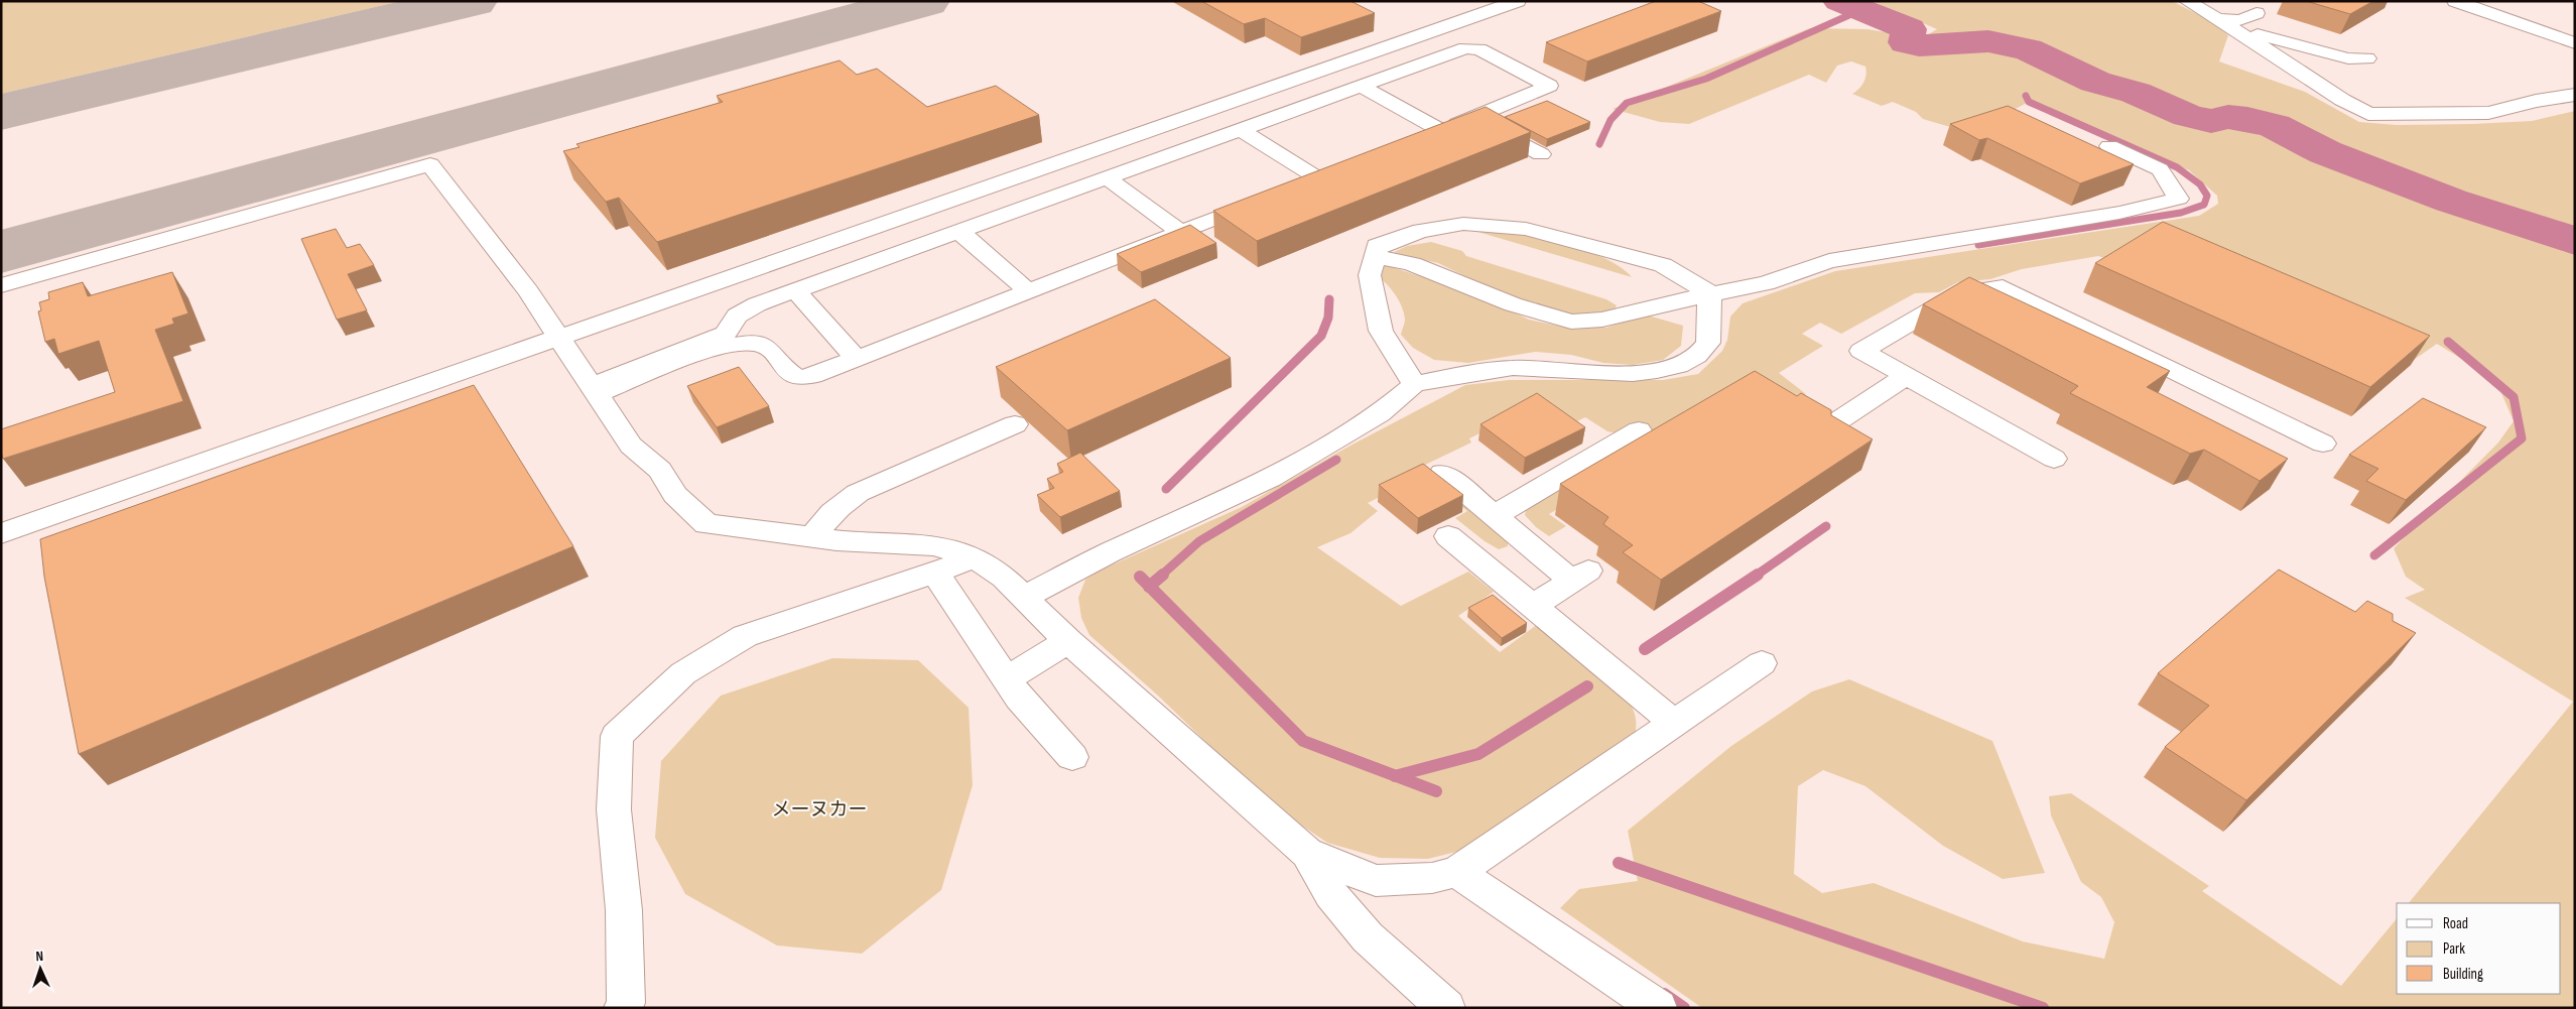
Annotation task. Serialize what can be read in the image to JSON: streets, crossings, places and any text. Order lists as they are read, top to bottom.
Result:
{
  "parks": ["メーヌカー"],
  "legend": ["Road", "Park", "Building"],
  "north": "top"
}
